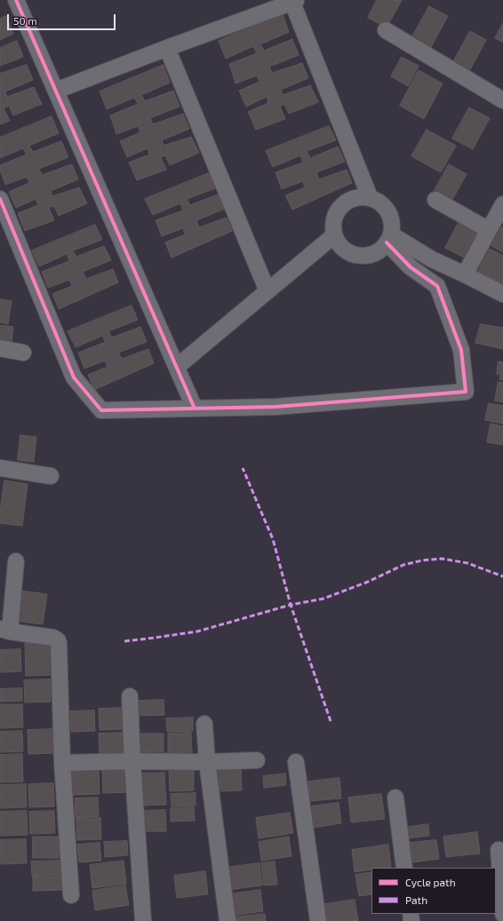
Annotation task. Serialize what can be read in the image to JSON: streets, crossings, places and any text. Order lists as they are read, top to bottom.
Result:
{
  "legend": ["Cycle path", "Path"],
  "scale_bar": "50 m"
}
